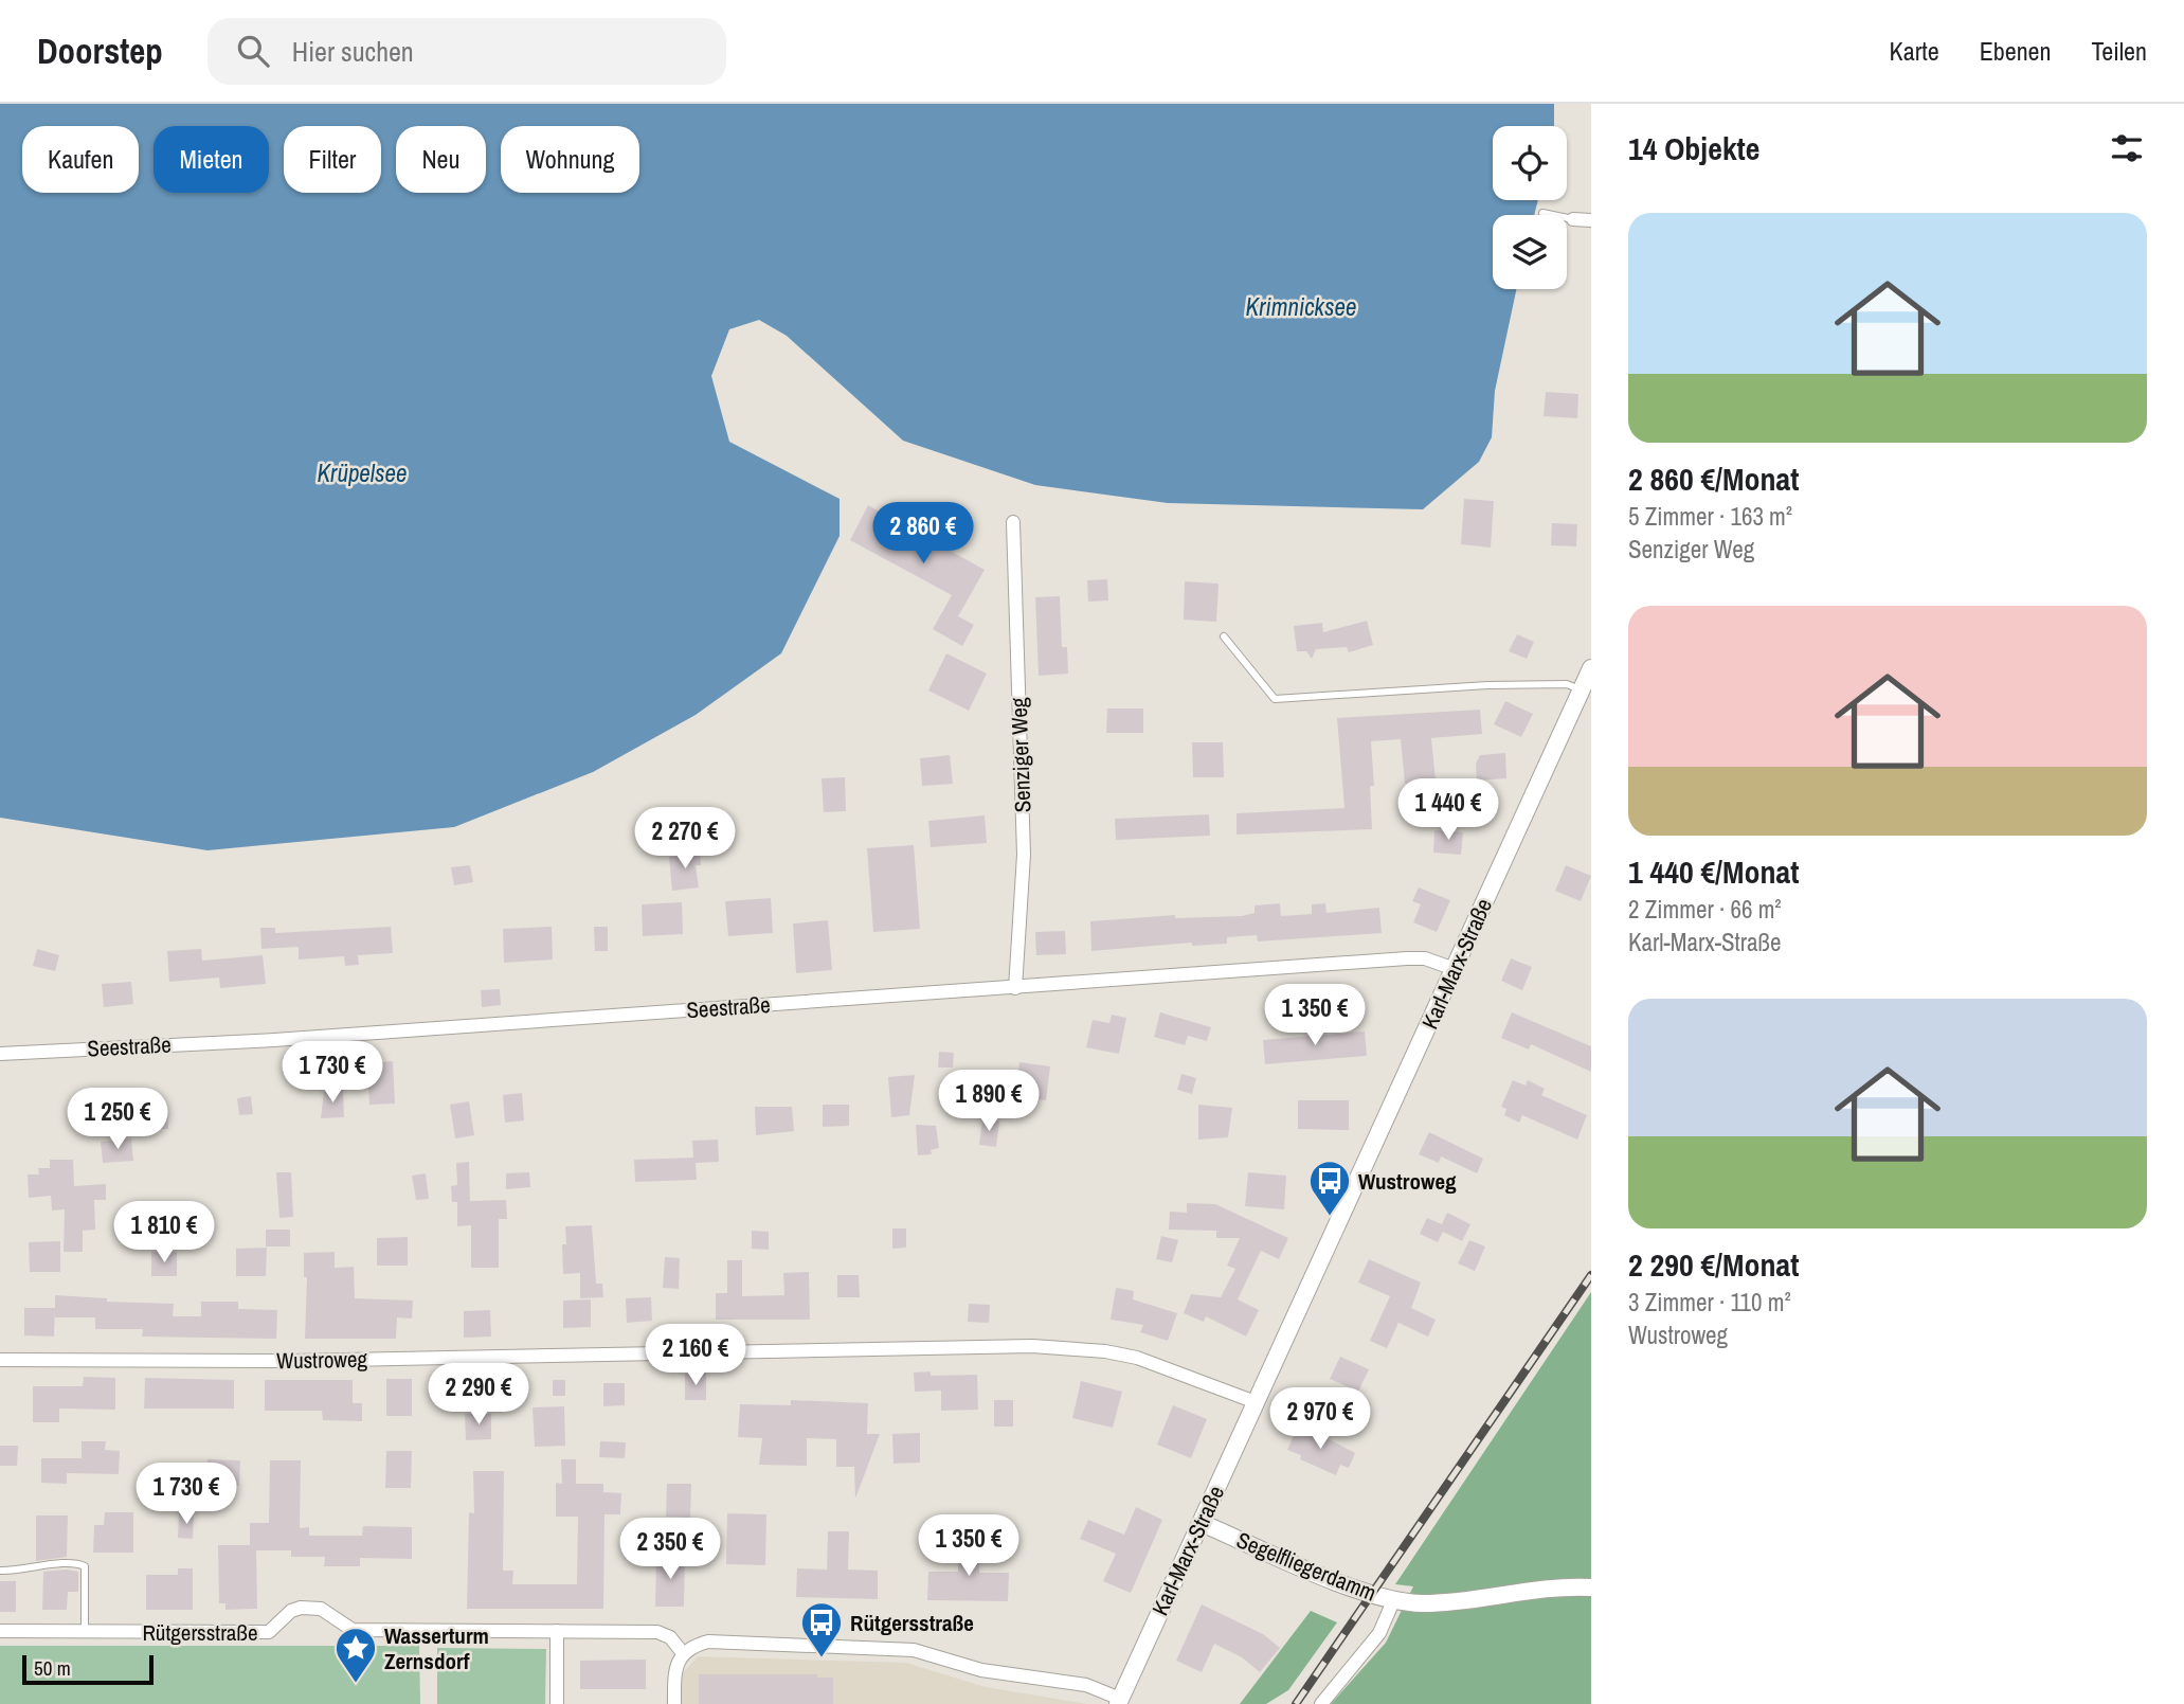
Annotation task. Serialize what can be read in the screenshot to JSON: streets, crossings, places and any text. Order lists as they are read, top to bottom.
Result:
{
  "streets": {
    "street": [
      "Senziger Weg",
      "Karl-Marx-Straße",
      "Seestraße",
      "Wustroweg",
      "Segelfliegerdamm",
      "Rütgersstraße"
    ]
  },
  "crossings": [
    ["Senziger Weg", "Seestraße"],
    ["Karl-Marx-Straße", "Seestraße"],
    ["Karl-Marx-Straße", "Wustroweg"],
    ["Karl-Marx-Straße", "Segelfliegerdamm"]
  ],
  "water": ["Krimnicksee", "Krüpelsee"],
  "places": {
    "bus stop": ["Wustroweg", "Rütgersstraße"],
    "place": ["Wasserturm Zernsdorf"]
  },
  "scale_bar": "50 m",
  "page": {
    "header": "Doorstep",
    "search": "Hier suchen",
    "nav": ["Karte", "Ebenen", "Teilen"],
    "heading": "14 Objekte",
    "chip": [
      "Kaufen",
      "Mieten",
      "Filter",
      "Neu",
      "Wohnung"
    ],
    "list": [
      {
        "name": "2 860 €/Monat",
        "note": "5 Zimmer · 163 m² · Senziger Weg"
      },
      {
        "name": "1 440 €/Monat",
        "note": "2 Zimmer · 66 m² · Karl-Marx-Straße"
      },
      {
        "name": "2 290 €/Monat",
        "note": "3 Zimmer · 110 m² · Wustroweg"
      }
    ],
    "price": [
      "2 860 €",
      "1 440 €",
      "2 270 €",
      "1 350 €",
      "1 730 €",
      "1 890 €",
      "1 250 €",
      "1 810 €",
      "2 160 €",
      "2 290 €",
      "2 970 €",
      "1 730 €",
      "1 350 €",
      "2 350 €"
    ],
    "scale": "50 m"
  }
}
